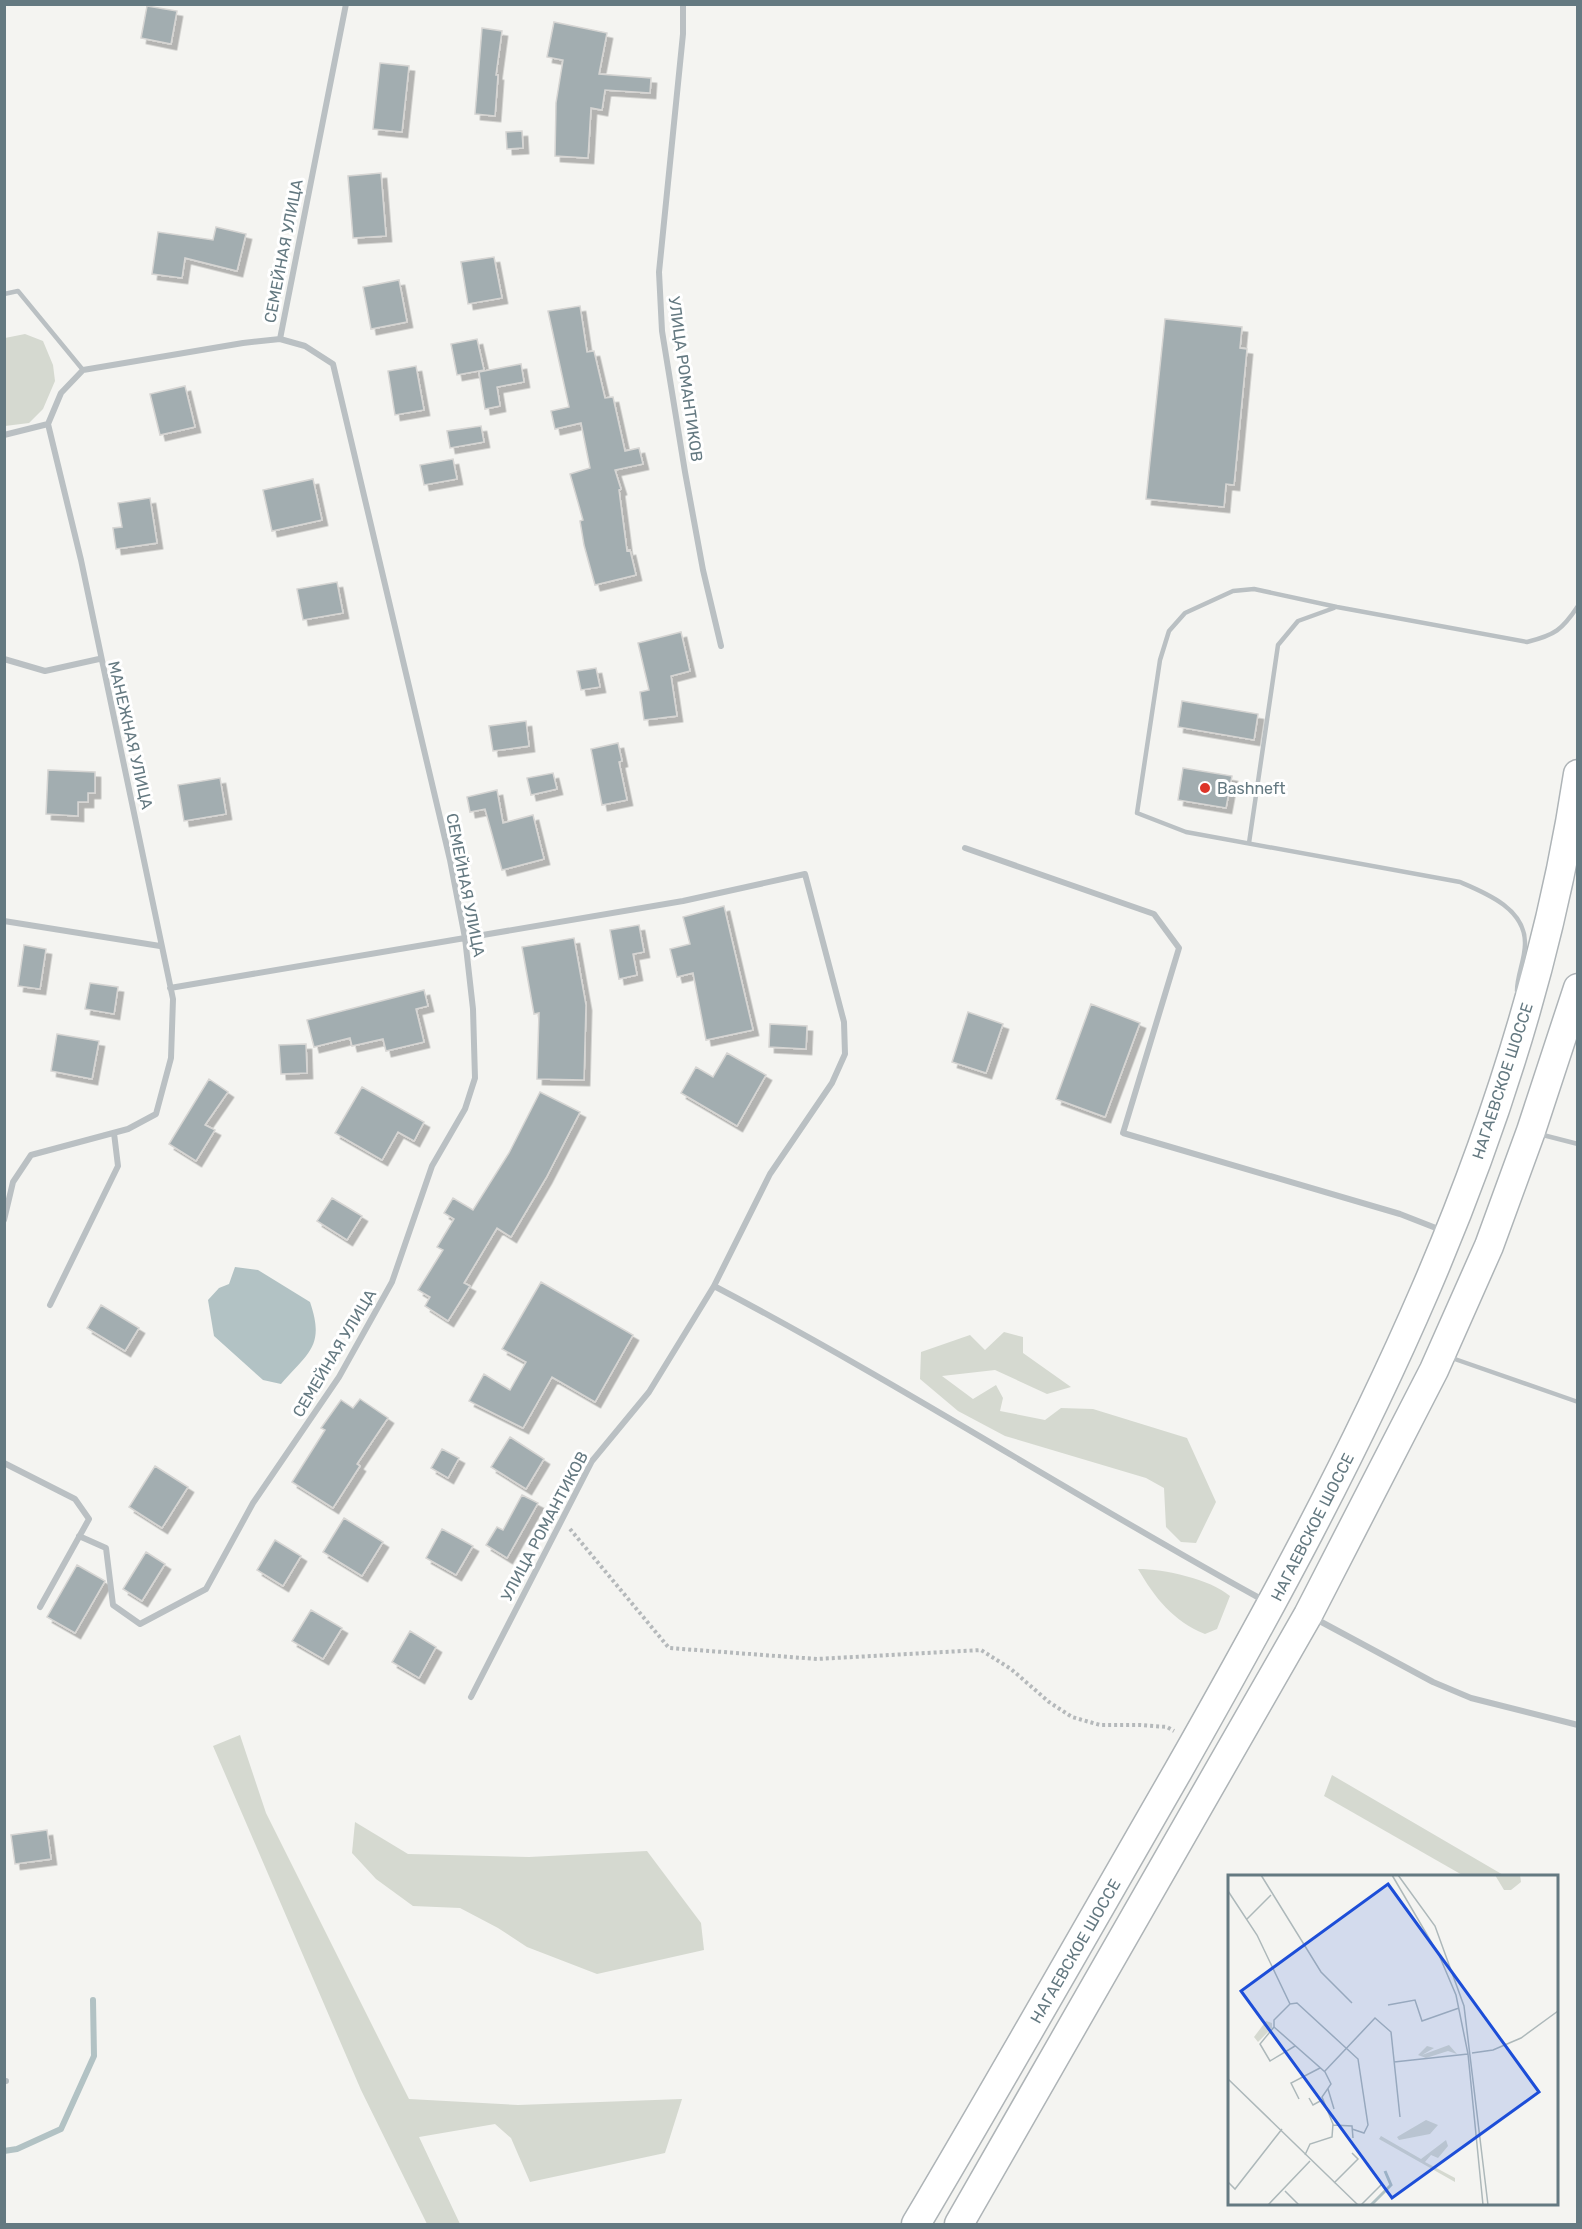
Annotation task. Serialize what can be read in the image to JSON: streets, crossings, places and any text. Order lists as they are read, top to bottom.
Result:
{
  "streets": {
    "main road": ["НАГАЕВСКОЕ ШОССЕ"],
    "street": ["СЕМЕЙНАЯ УЛИЦА", "УЛИЦА РОМАНТИКОВ", "МАНЕЖНАЯ УЛИЦА"]
  },
  "crossings": [
    ["СЕМЕЙНАЯ УЛИЦА", "УЛИЦА РОМАНТИКОВ"]
  ],
  "places": ["Bashneft"]
}
